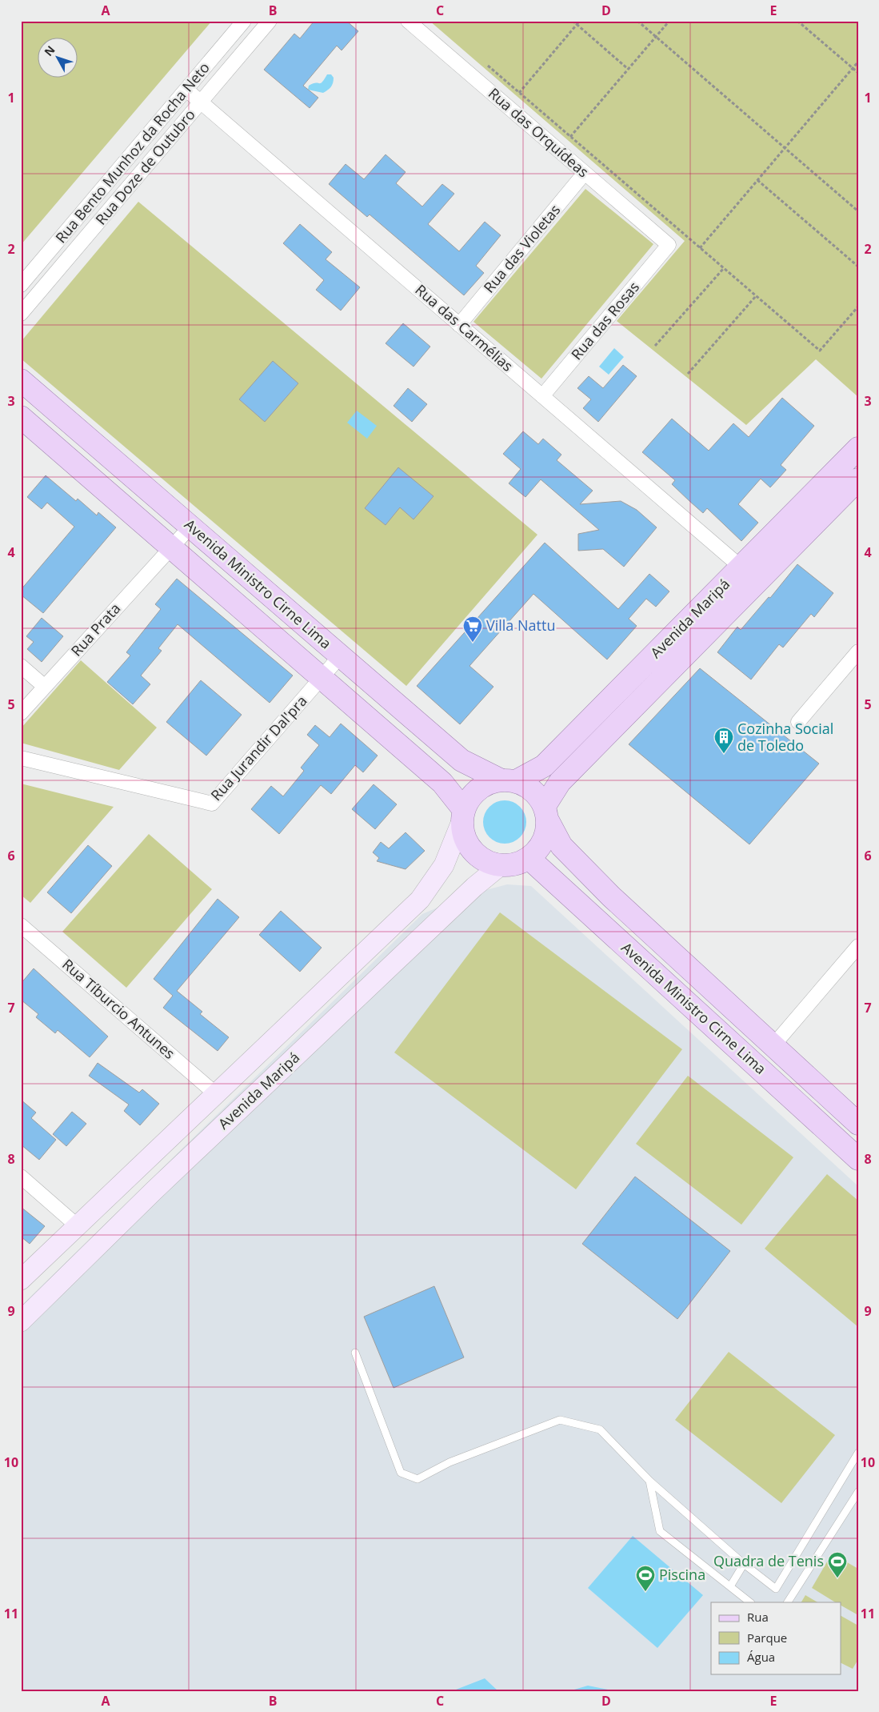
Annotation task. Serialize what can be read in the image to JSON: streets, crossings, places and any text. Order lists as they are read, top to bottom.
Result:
{
  "streets": {
    "main road": ["Avenida Ministro Cirne Lima", "Avenida Maripá"],
    "street": [
      "Rua das Orquídeas",
      "Rua Bento Munhoz da Rocha Neto",
      "Rua Doze de Outubro",
      "Rua das Violetas",
      "Rua das Rosas",
      "Rua das Carmélias",
      "Rua Prata",
      "Rua Jurandir Dal'pra",
      "Rua Tíburcio Antunes"
    ]
  },
  "crossings": [
    ["Rua das Orquídeas", "Rua das Violetas"],
    ["Rua das Orquídeas", "Rua das Rosas"],
    ["Rua Bento Munhoz da Rocha Neto", "Rua das Carmélias"],
    ["Rua Doze de Outubro", "Rua das Carmélias"],
    ["Rua das Violetas", "Rua das Carmélias"],
    ["Rua das Rosas", "Rua das Carmélias"],
    ["Rua das Carmélias", "Avenida Maripá"],
    ["Avenida Ministro Cirne Lima", "Avenida Maripá"],
    ["Avenida Ministro Cirne Lima", "Rua Prata"],
    ["Avenida Ministro Cirne Lima", "Rua Jurandir Dal'pra"],
    ["Avenida Maripá", "Rua Tíburcio Antunes"]
  ],
  "places": {
    "supermarket": ["Villa Nattu"],
    "building": ["Cozinha Social de Toledo"],
    "sports": ["Quadra de Tenis", "Piscina"]
  },
  "legend": ["Rua", "Parque", "Água"],
  "north": "top left",
  "grid": {
    "columns": [
      "A",
      "B",
      "C",
      "D",
      "E"
    ],
    "rows": [
      "1",
      "2",
      "3",
      "4",
      "5",
      "6",
      "7",
      "8",
      "9",
      "10",
      "11"
    ]
  }
}
